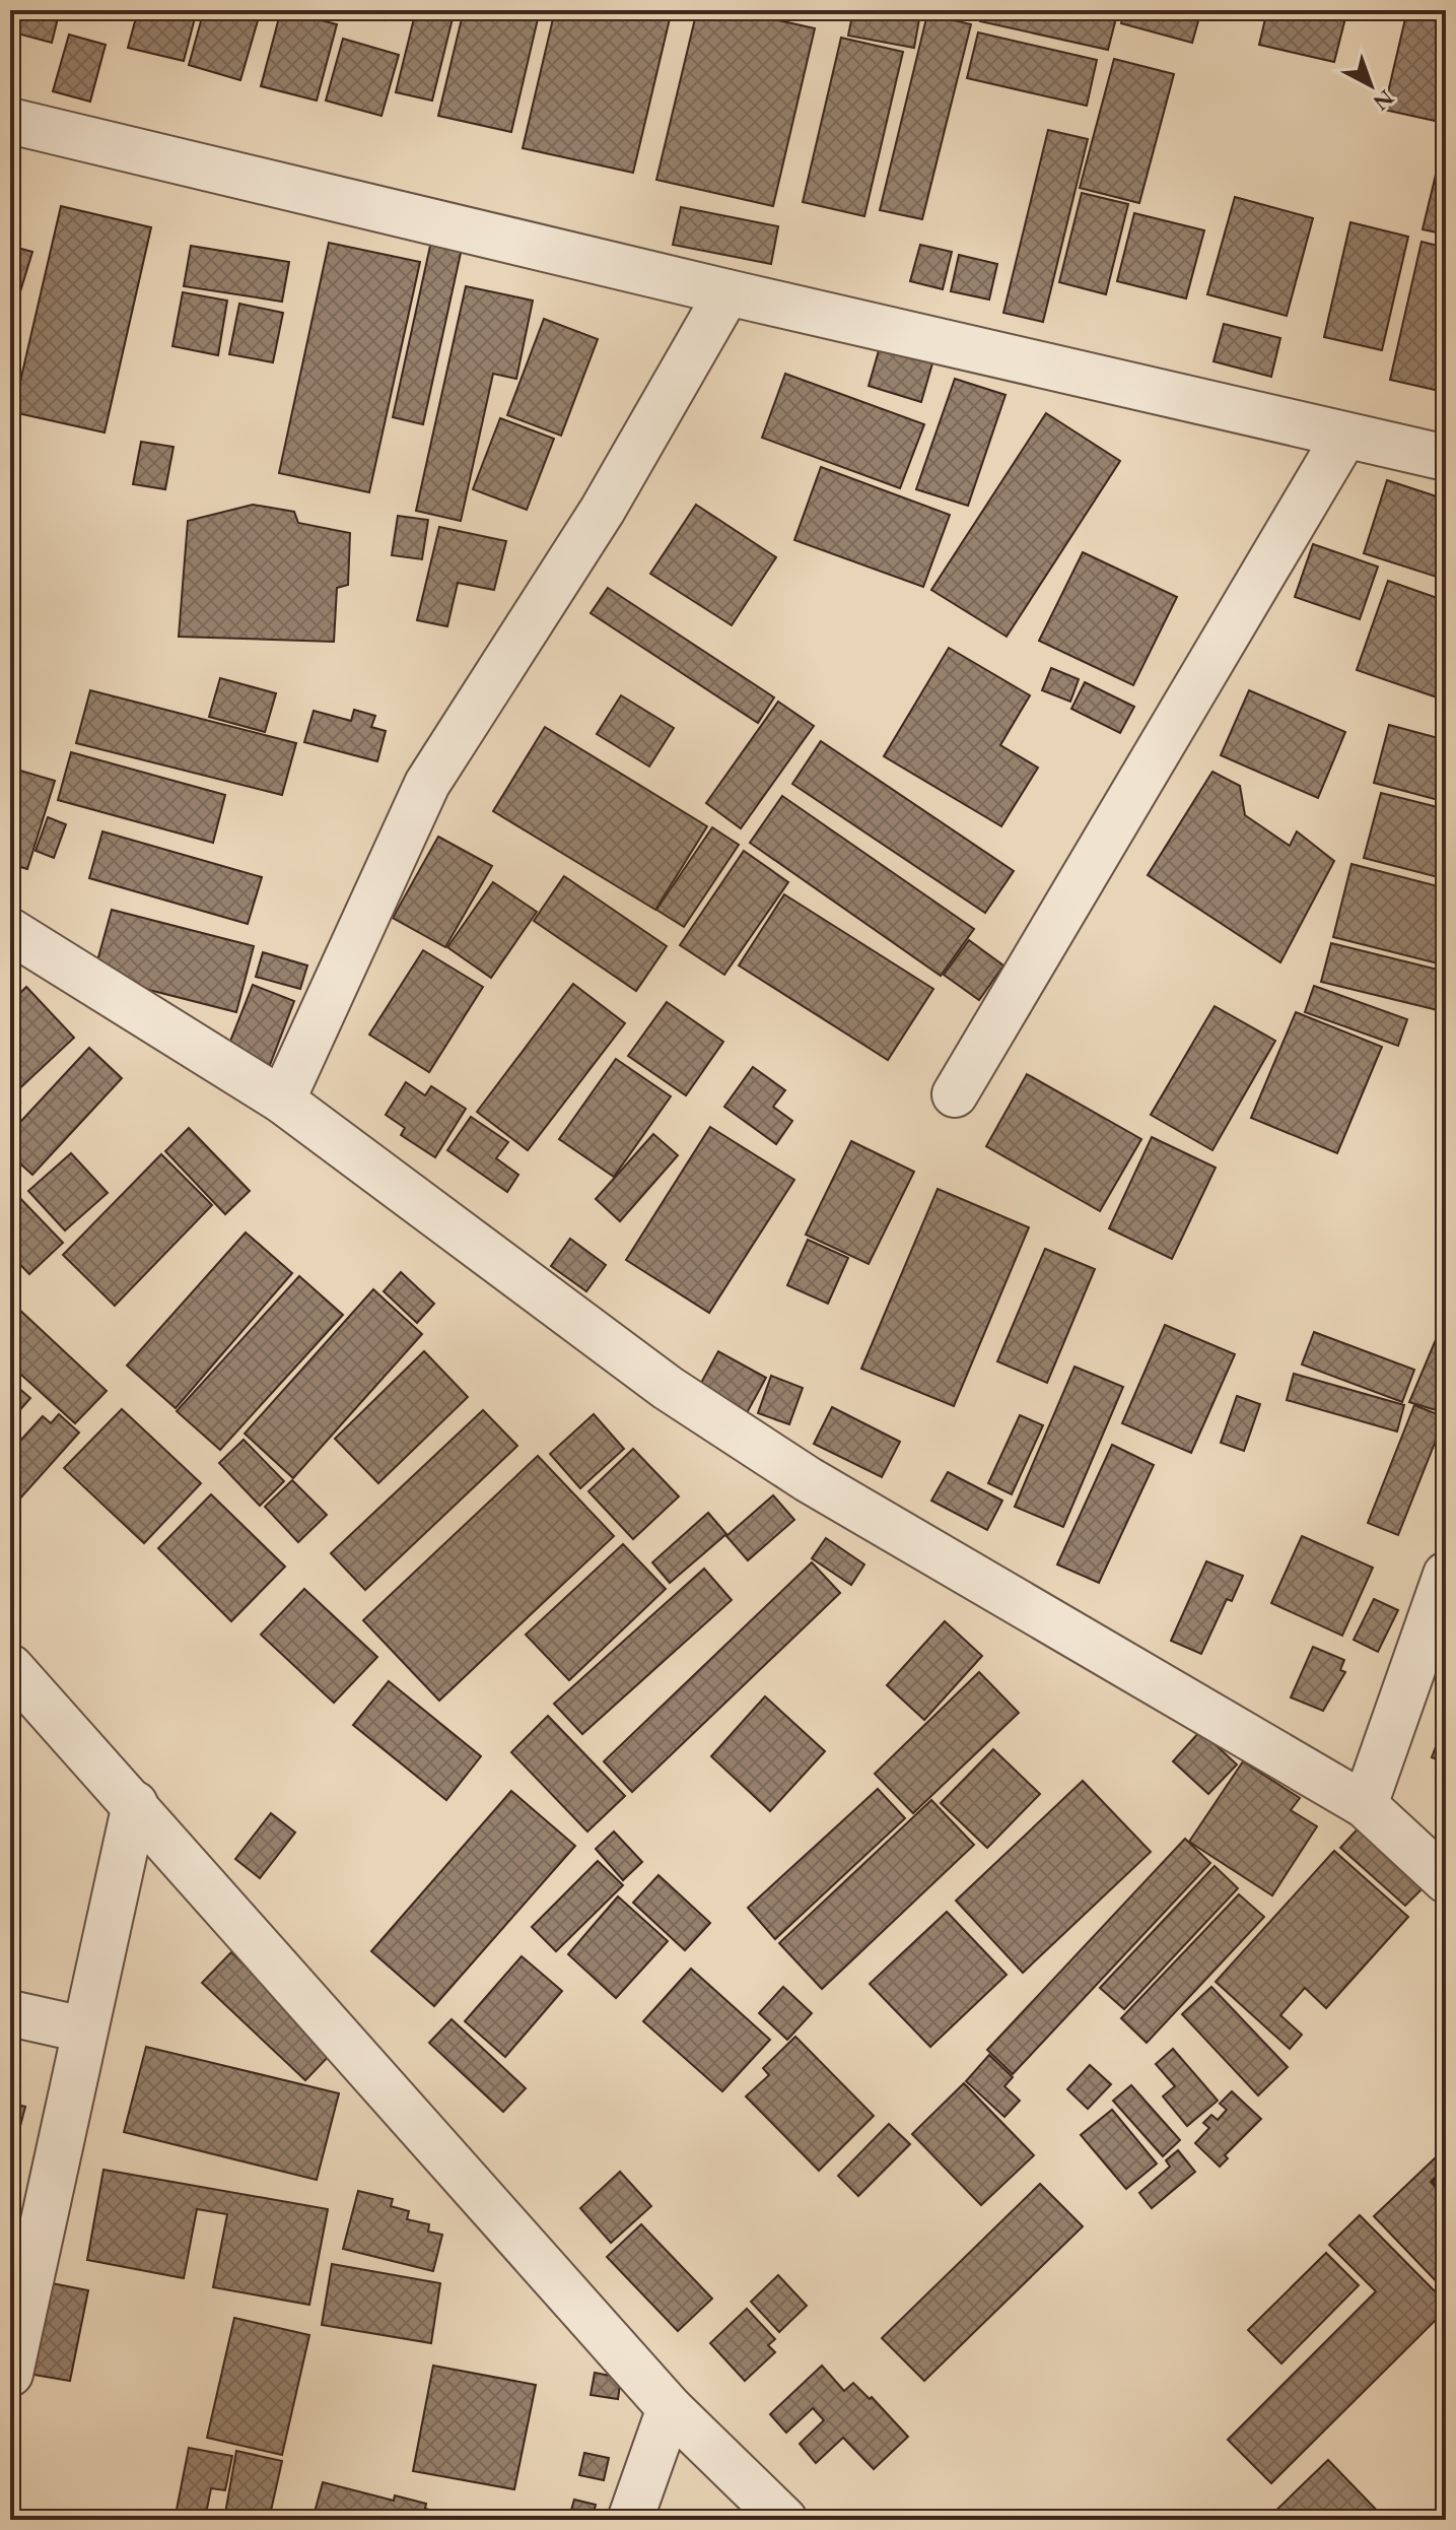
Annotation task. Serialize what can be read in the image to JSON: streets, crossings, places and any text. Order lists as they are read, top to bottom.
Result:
{
  "north": "bottom right"
}
